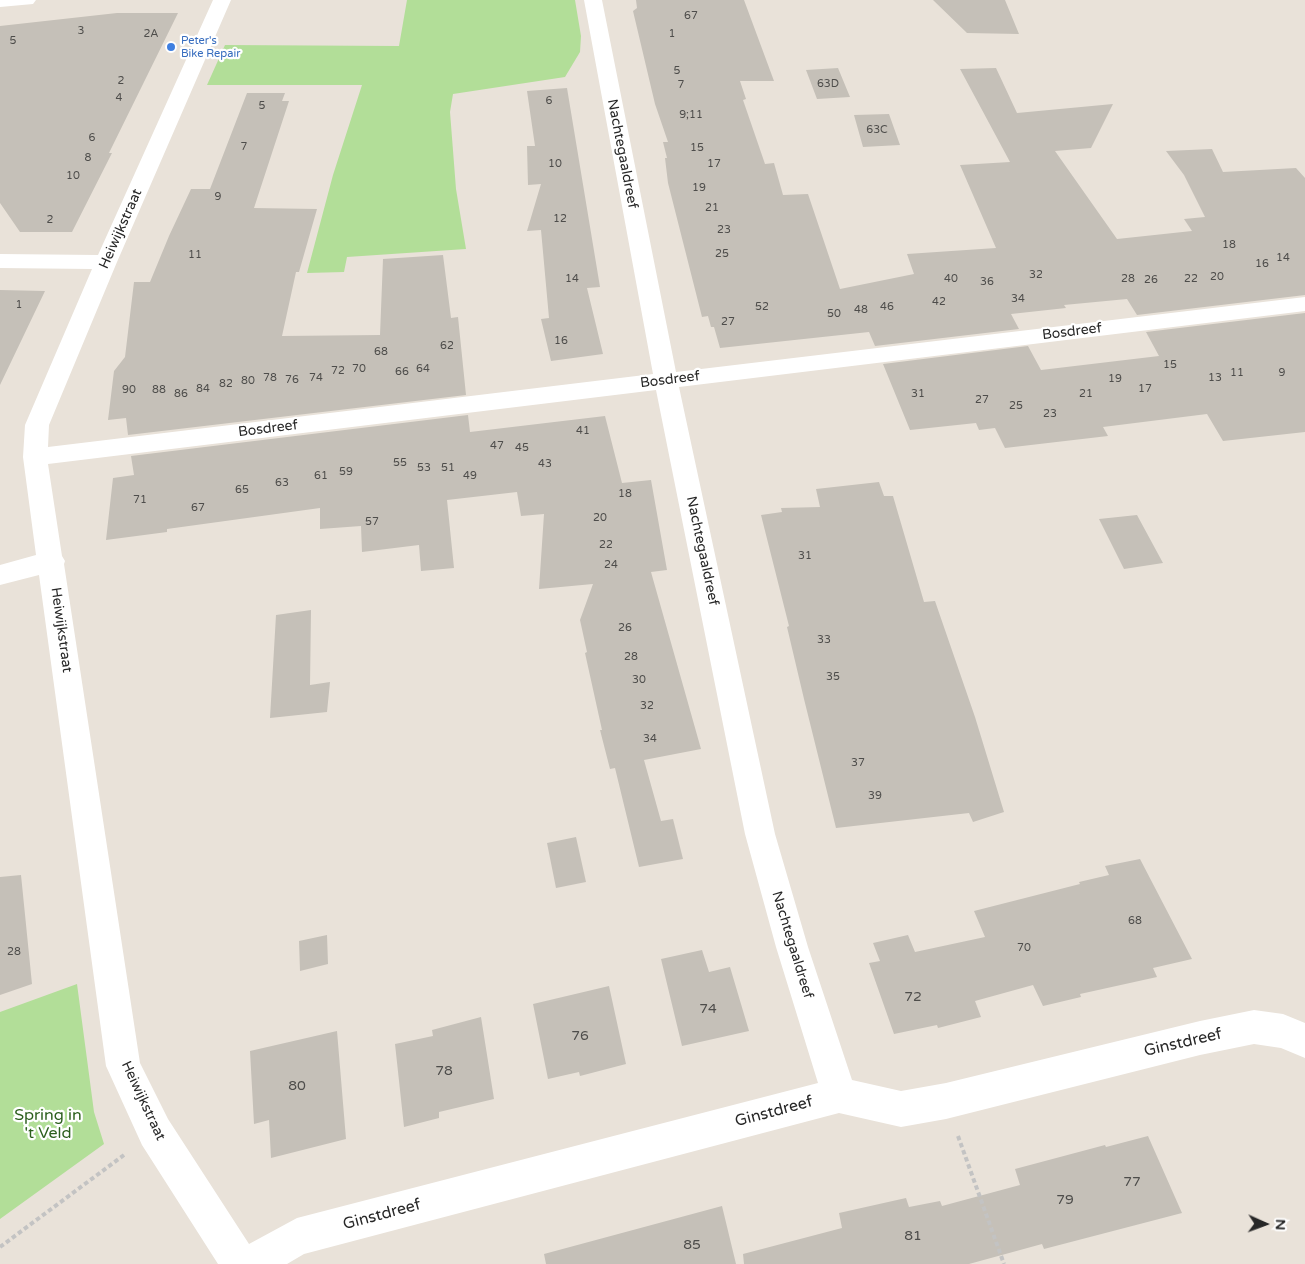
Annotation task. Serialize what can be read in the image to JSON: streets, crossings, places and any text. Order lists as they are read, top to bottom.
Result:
{
  "streets": {
    "street": [
      "Nachtegaaldreef",
      "Heiwijkstraat",
      "Bosdreef",
      "Ginstdreef"
    ]
  },
  "crossings": [
    ["Nachtegaaldreef", "Bosdreef"],
    ["Nachtegaaldreef", "Ginstdreef"],
    ["Heiwijkstraat", "Bosdreef"]
  ],
  "parks": ["Spring in 't Veld"],
  "places": ["Peter's Bike Repair"],
  "house_numbers": [
    "67",
    "3",
    "2A",
    "1",
    "5",
    "5",
    "2",
    "63D",
    "7",
    "4",
    "6",
    "5",
    "9;11",
    "63C",
    "6",
    "7",
    "15",
    "8",
    "10",
    "17",
    "10",
    "19",
    "9",
    "21",
    "12",
    "2",
    "23",
    "18",
    "25",
    "11",
    "14",
    "16",
    "32",
    "20",
    "14",
    "40",
    "28",
    "22",
    "26",
    "36",
    "34",
    "42",
    "1",
    "52",
    "46",
    "48",
    "50",
    "27",
    "16",
    "62",
    "68",
    "15",
    "70",
    "64",
    "72",
    "66",
    "11",
    "9",
    "78",
    "74",
    "13",
    "19",
    "76",
    "80",
    "82",
    "84",
    "17",
    "90",
    "88",
    "86",
    "31",
    "21",
    "27",
    "25",
    "23",
    "41",
    "47",
    "45",
    "55",
    "43",
    "53",
    "51",
    "59",
    "61",
    "49",
    "63",
    "65",
    "18",
    "71",
    "67",
    "20",
    "57",
    "22",
    "31",
    "24",
    "26",
    "33",
    "28",
    "35",
    "30",
    "32",
    "34",
    "37",
    "39",
    "68",
    "70",
    "28",
    "72",
    "74",
    "76",
    "78",
    "80",
    "77",
    "79",
    "81",
    "85"
  ],
  "north": "right"
}
